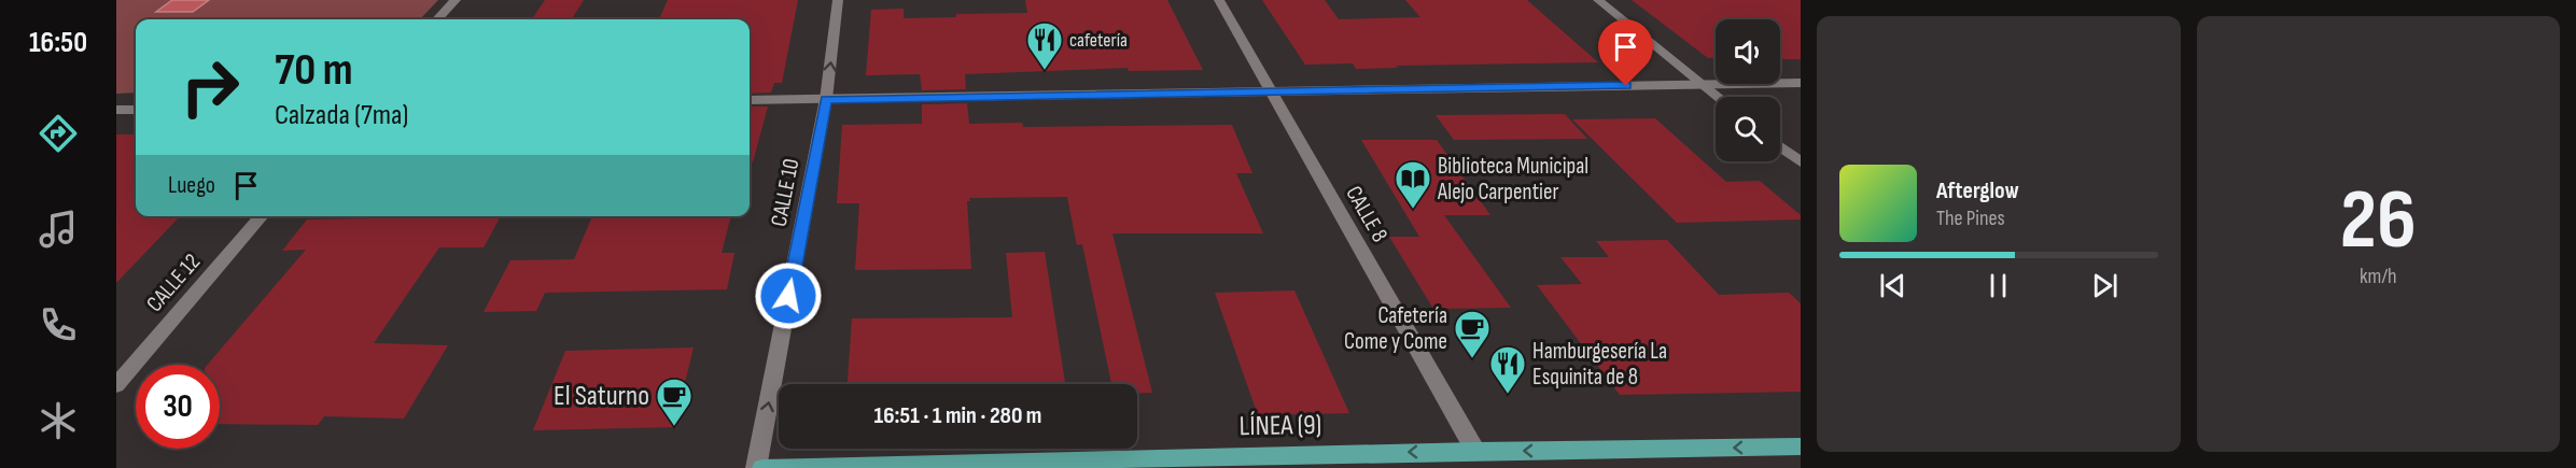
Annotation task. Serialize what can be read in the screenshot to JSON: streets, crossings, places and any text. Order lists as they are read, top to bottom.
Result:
{
  "streets": {
    "main road": ["LÍNEA (9)"],
    "street": ["CALLE 10", "CALLE 8", "CALLE 12"]
  },
  "crossings": [
    ["CALLE 8", "LÍNEA (9)"]
  ],
  "one_way": ["CALLE 10", "LÍNEA (9)"],
  "places": {
    "restaurant": ["cafetería", "Hamburgesería La Esquinita de 8"],
    "library": ["Biblioteca Municipal Alejo Carpentier"],
    "cafe": ["Cafetería Come y Come", "El Saturno"]
  },
  "page": {
    "tabs": "16:50",
    "tile": ["26", "km/h"],
    "turn": ["70 m", "Calzada (7ma)"],
    "then": "Luego",
    "song": ["Afterglow", "The Pines"],
    "limit": "30",
    "trip": "16:51 · 1 min · 280 m"
  }
}
